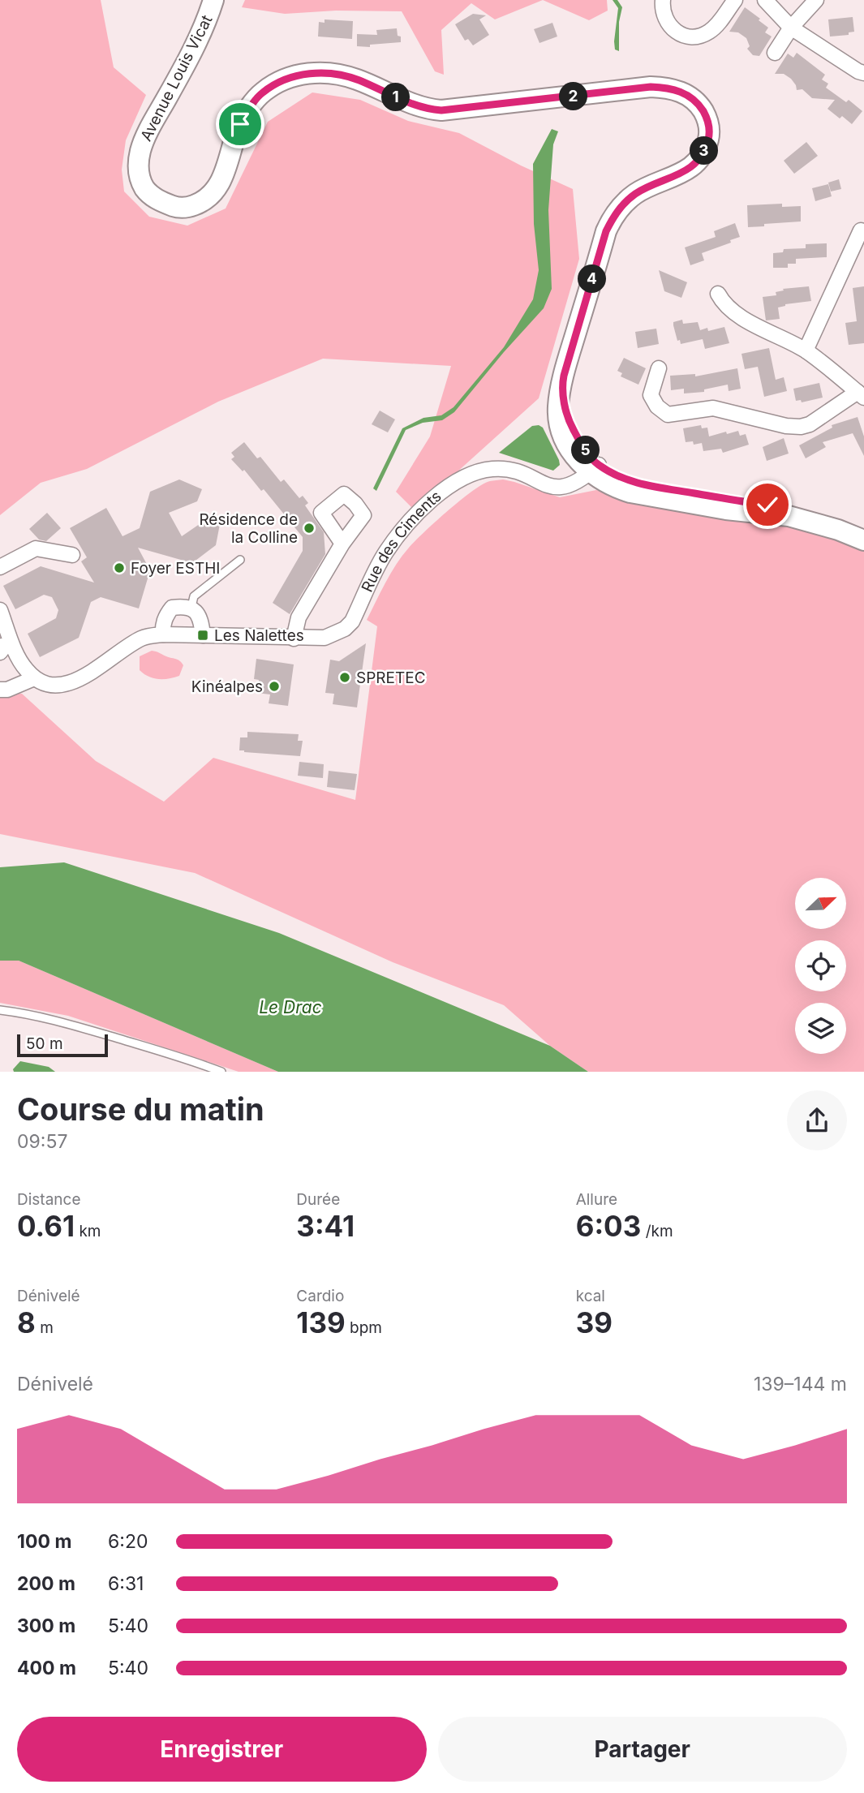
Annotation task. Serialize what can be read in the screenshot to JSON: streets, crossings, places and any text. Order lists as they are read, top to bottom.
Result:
{
  "streets": {
    "main road": ["Avenue Louis Vicat"],
    "street": ["Rue des Ciments"]
  },
  "crossings": [
    ["Avenue Louis Vicat", "Rue des Ciments"]
  ],
  "water": ["Le Drac"],
  "places": {
    "other": [
      "Résidence de la Colline",
      "Foyer ESTHI",
      "SPRETEC",
      "Kinéalpes"
    ],
    "transit": ["Les Nalettes"]
  },
  "scale_bar": "50 m",
  "north": "top right",
  "page": {
    "pins": [
      "2",
      "1",
      "3",
      "4",
      "5"
    ],
    "scale": "50 m",
    "heading": ["Course du matin", "09:57"],
    "stats": [
      ["Distance", "0.61 km"],
      ["Durée", "3:41"],
      ["Allure", "6:03 /km"],
      ["Dénivelé", "8 m"],
      ["Cardio", "139 bpm"],
      ["kcal", "39"]
    ],
    "chart": ["Dénivelé", "139–144 m"],
    "list": [
      {
        "name": "100 m",
        "note": "6:20"
      },
      {
        "name": "200 m",
        "note": "6:31"
      },
      {
        "name": "300 m",
        "note": "5:40"
      },
      {
        "name": "400 m",
        "note": "5:40"
      }
    ],
    "buttons": ["Enregistrer", "Partager"]
  }
}
